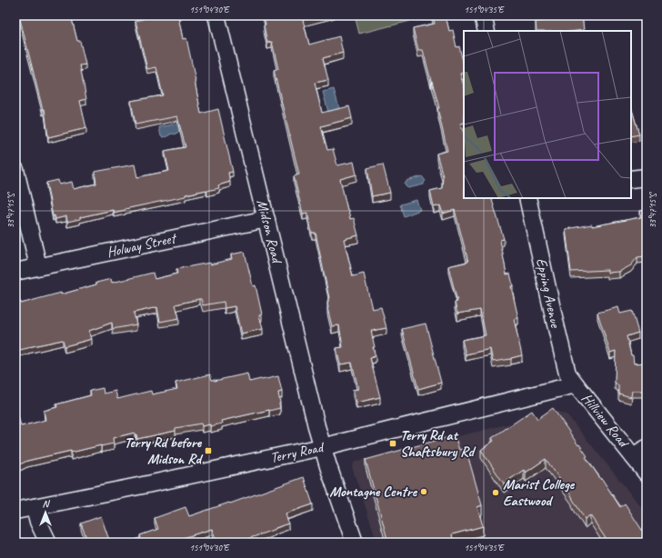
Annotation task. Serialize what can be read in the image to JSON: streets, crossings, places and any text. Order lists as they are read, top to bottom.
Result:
{
  "streets": {
    "street": [
      "Midson Road",
      "Holway Street",
      "Epping Avenue",
      "Hillview Road",
      "Terry Road"
    ]
  },
  "crossings": [
    ["Midson Road", "Holway Street"],
    ["Midson Road", "Terry Road"],
    ["Epping Avenue", "Hillview Road"],
    ["Epping Avenue", "Terry Road"],
    ["Hillview Road", "Terry Road"]
  ],
  "places": {
    "transit": ["Terry Rd at Shaftsbury Rd", "Terry Rd before Midson Rd"],
    "other": ["Montagne Centre", "Marist College Eastwood"]
  },
  "north": "top",
  "coordinates": ["151°04'30\"E", "151°04'35\"E", "33°47'15\"S"]
}
